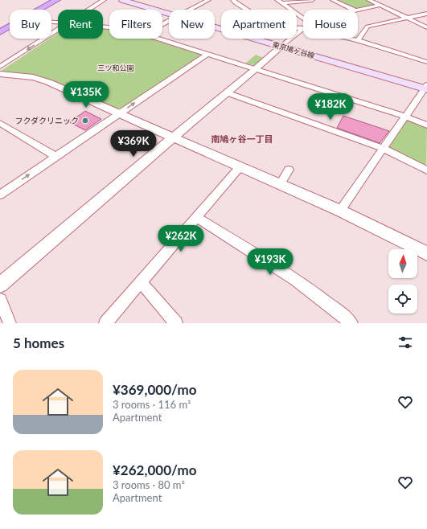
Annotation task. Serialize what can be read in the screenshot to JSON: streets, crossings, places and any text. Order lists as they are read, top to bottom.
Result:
{
  "streets": {
    "main road": ["東京鳩ヶ谷線"]
  },
  "districts": ["南鳩ヶ谷一丁目"],
  "parks": ["三ツ和公園"],
  "places": ["フクダクリニック"],
  "north": "top",
  "page": {
    "chip": [
      "Buy",
      "Rent",
      "Filters",
      "New",
      "Apartment",
      "House"
    ],
    "price": [
      "¥135K",
      "¥182K",
      "¥369K",
      "¥262K",
      "¥193K"
    ],
    "heading": "5 homes",
    "list": [
      {
        "name": "¥369,000/mo",
        "note": "3 rooms · 116 m² · Apartment"
      },
      {
        "name": "¥262,000/mo",
        "note": "3 rooms · 80 m² · Apartment"
      }
    ]
  }
}
